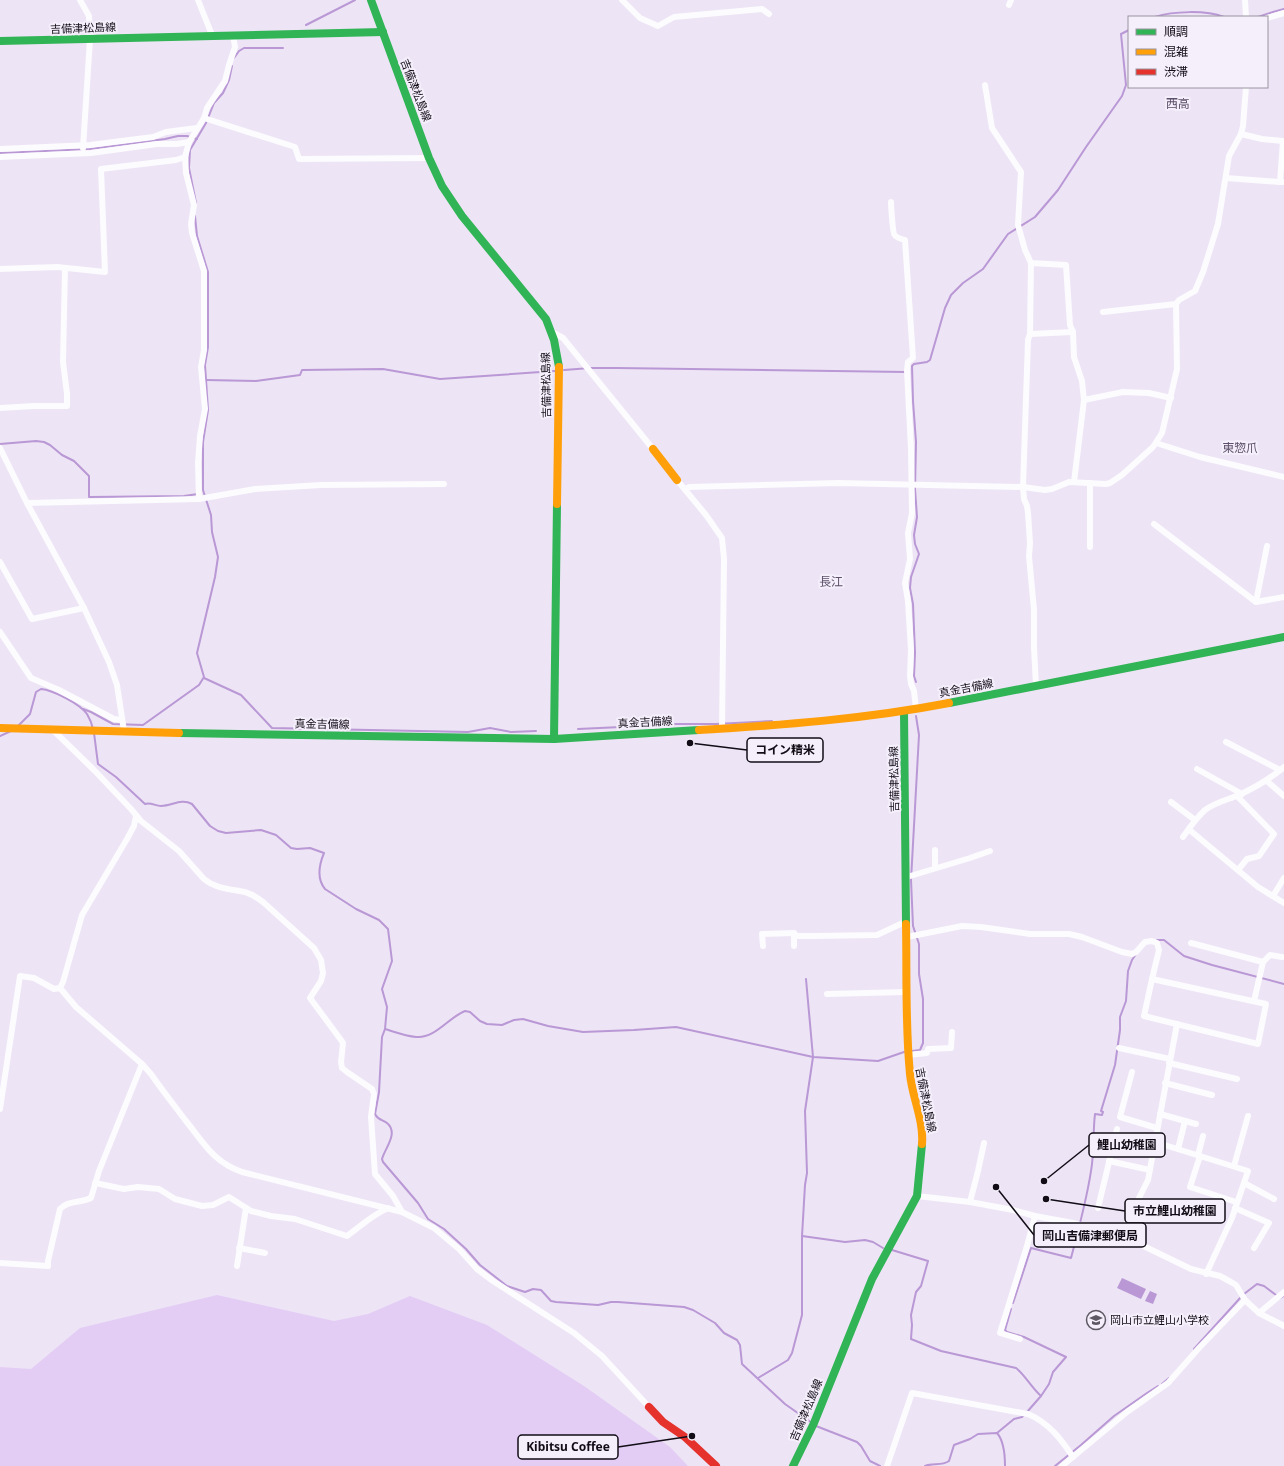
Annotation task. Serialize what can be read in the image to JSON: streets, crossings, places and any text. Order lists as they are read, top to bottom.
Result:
{
  "streets": {
    "main road": ["吉備津松島線", "真金吉備線"]
  },
  "crossings": [
    ["吉備津松島線", "真金吉備線"]
  ],
  "districts": ["西高", "東惣爪", "長江"],
  "places": {
    "other": [
      "コイン精米",
      "鯉山幼稚園",
      "岡山吉備津郵便局",
      "市立鯉山幼稚園",
      "Kibitsu Coffee"
    ],
    "school or university": ["岡山市立鯉山小学校"]
  },
  "legend": ["順調", "混雑", "渋滞"]
}
